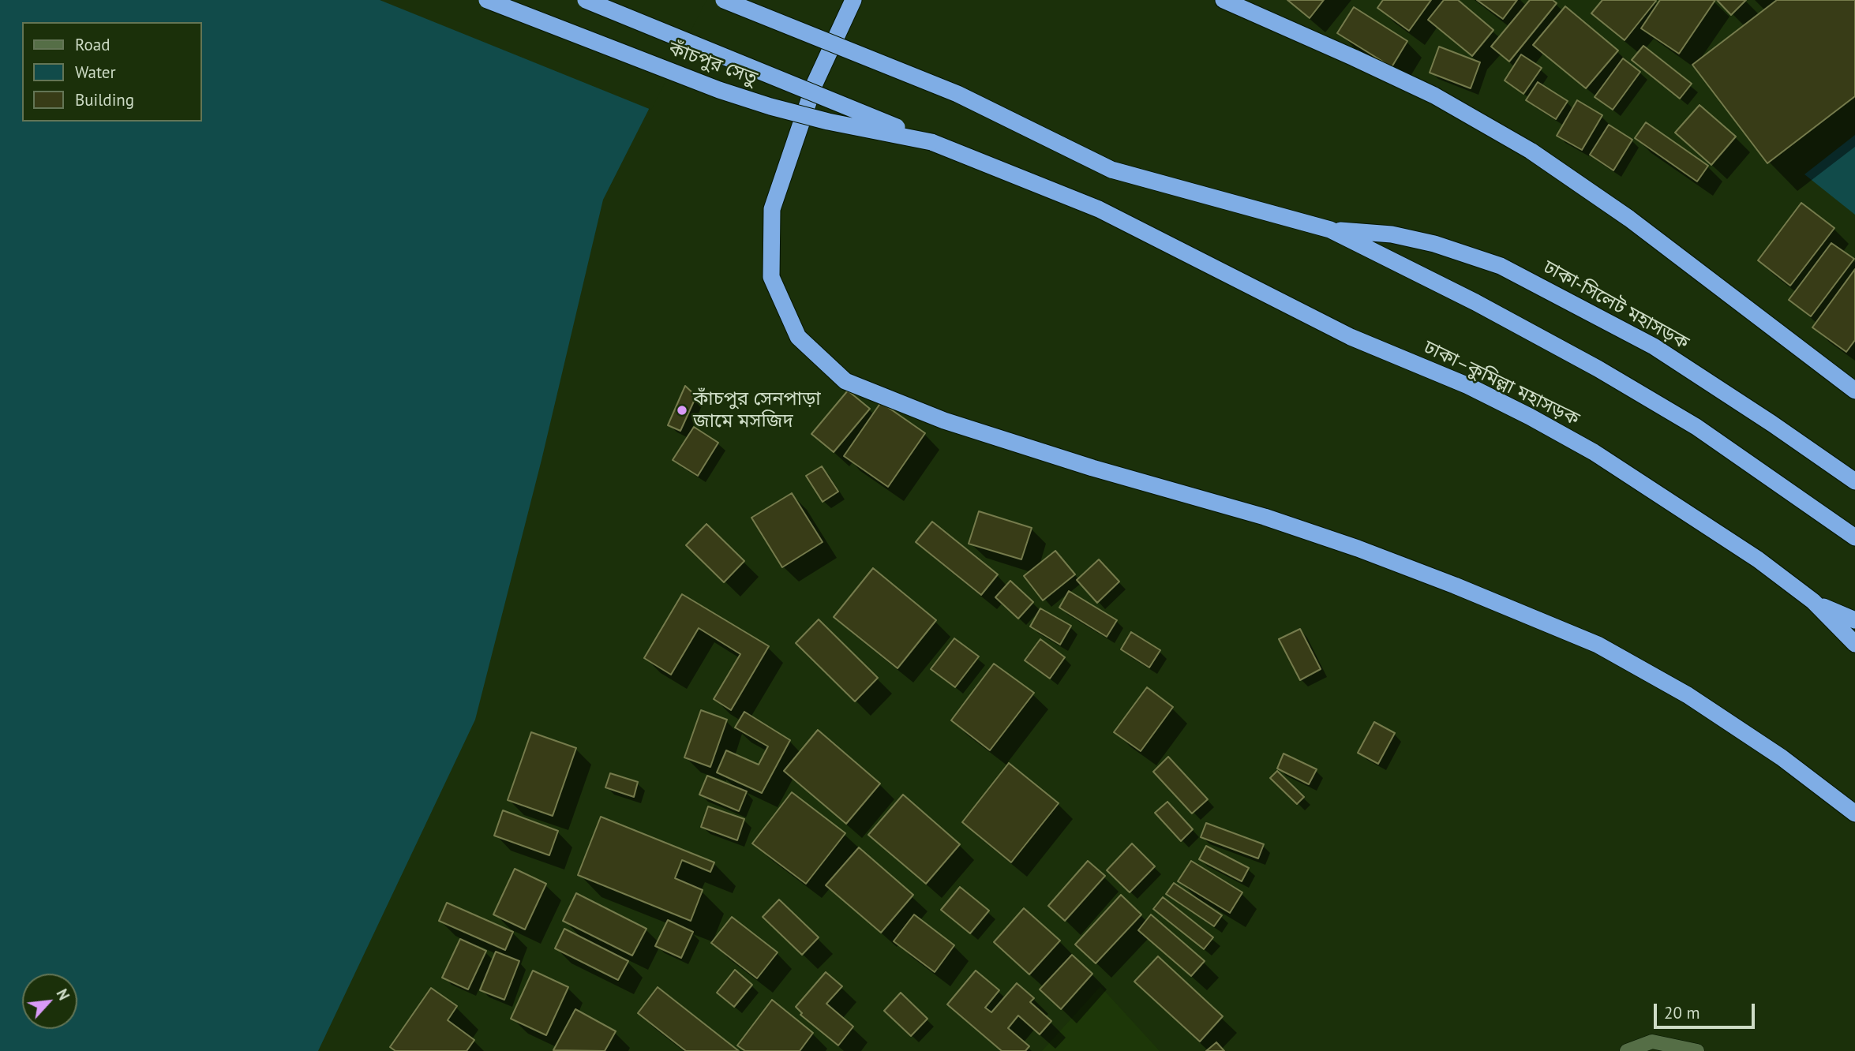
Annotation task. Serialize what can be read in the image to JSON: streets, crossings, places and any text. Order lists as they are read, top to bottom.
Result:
{
  "streets": {
    "highway": ["কাঁচপুর সেতু", "ঢাকা-সিলেট মহাসড়ক", "ঢাকা–কুমিল্লা মহাসড়ক"]
  },
  "crossings": [
    ["কাঁচপুর সেতু", "ঢাকা–কুমিল্লা মহাসড়ক"]
  ],
  "places": ["কাঁচপুর সেনপাড়া জামে মসজিদ"],
  "legend": ["Road", "Water", "Building"],
  "scale_bar": "20 m",
  "north": "top right"
}
